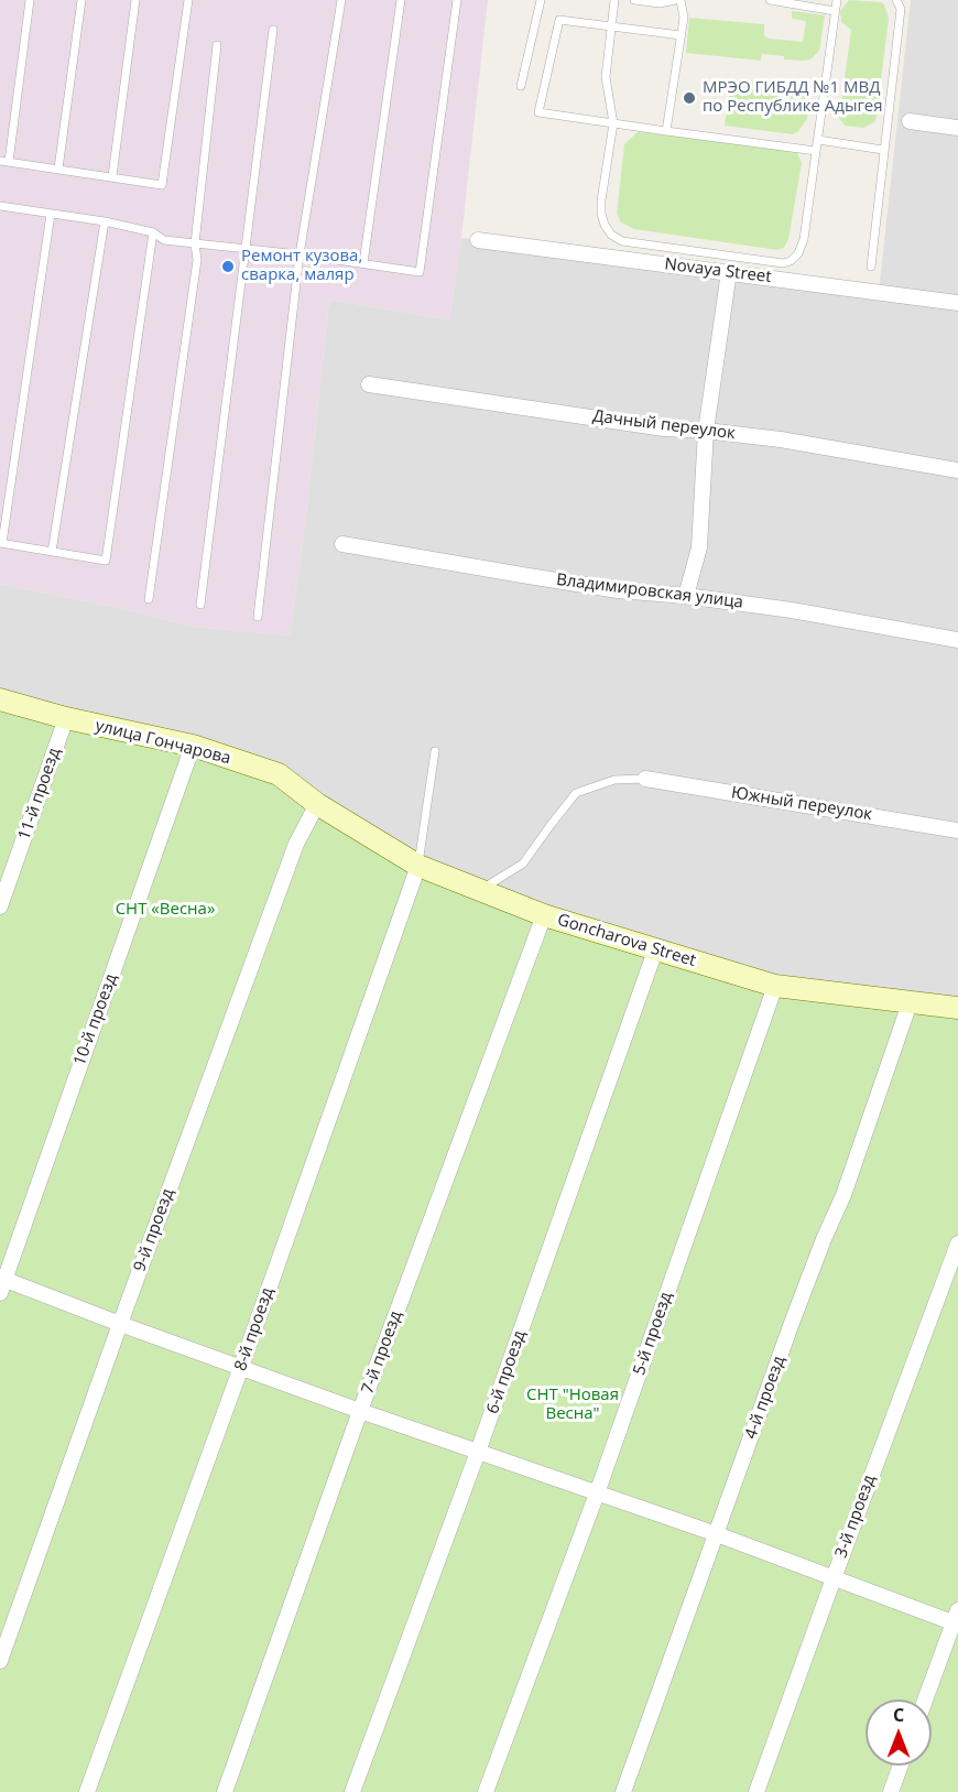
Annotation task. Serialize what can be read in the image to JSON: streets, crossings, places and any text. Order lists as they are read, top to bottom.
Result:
{
  "streets": {
    "street": [
      "Novaya Street",
      "Дачный переулок",
      "Владимировская улица",
      "улица Гончарова",
      "11-й проезд",
      "Южный переулок",
      "Goncharova Street",
      "10-й проезд",
      "9-й проезд",
      "8-й проезд",
      "5-й проезд",
      "7-й проезд",
      "6-й проезд",
      "4-й проезд",
      "3-й проезд"
    ]
  },
  "crossings": [
    ["улица Гончарова", "11-й проезд"],
    ["улица Гончарова", "Goncharova Street"],
    ["улица Гончарова", "10-й проезд"],
    ["улица Гончарова", "9-й проезд"],
    ["Goncharova Street", "9-й проезд"],
    ["Goncharova Street", "8-й проезд"],
    ["Goncharova Street", "5-й проезд"],
    ["Goncharova Street", "7-й проезд"],
    ["Goncharova Street", "6-й проезд"],
    ["Goncharova Street", "4-й проезд"]
  ],
  "parks": ["СНТ «Весна»", "СНТ \"Новая Весна\""],
  "places": ["МРЭО ГИБДД №1 МВД по Республике Адыгея", "Ремонт кузова, сварка, маляр"],
  "north": "top"
}
